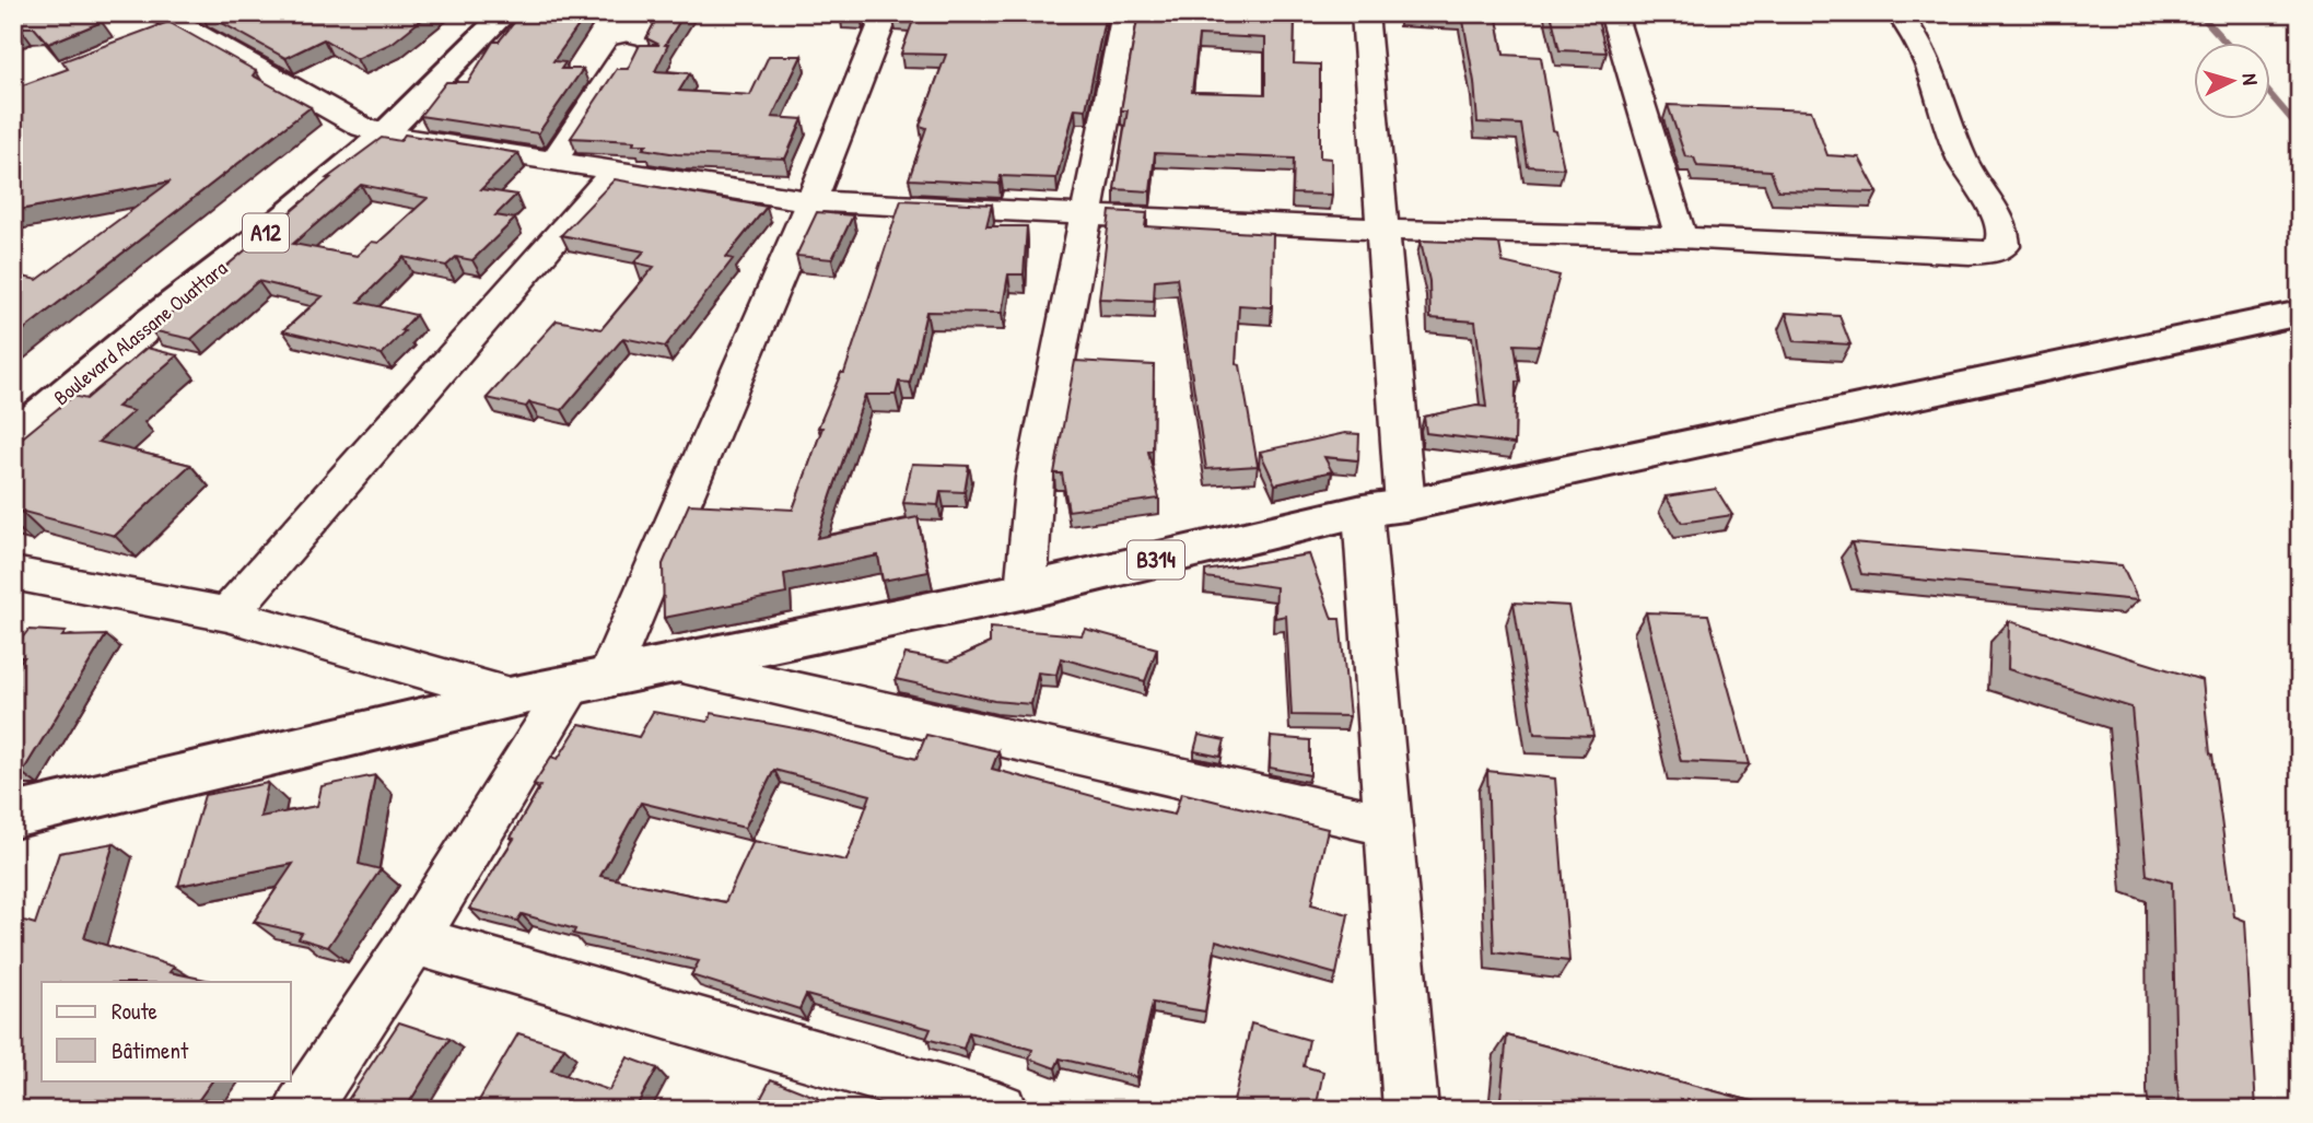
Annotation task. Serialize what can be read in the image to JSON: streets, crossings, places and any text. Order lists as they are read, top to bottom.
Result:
{
  "streets": {
    "main road": ["A12", "Boulevard Alassane Ouattara", "B314"]
  },
  "legend": ["Route", "Bâtiment"],
  "north": "right"
}
